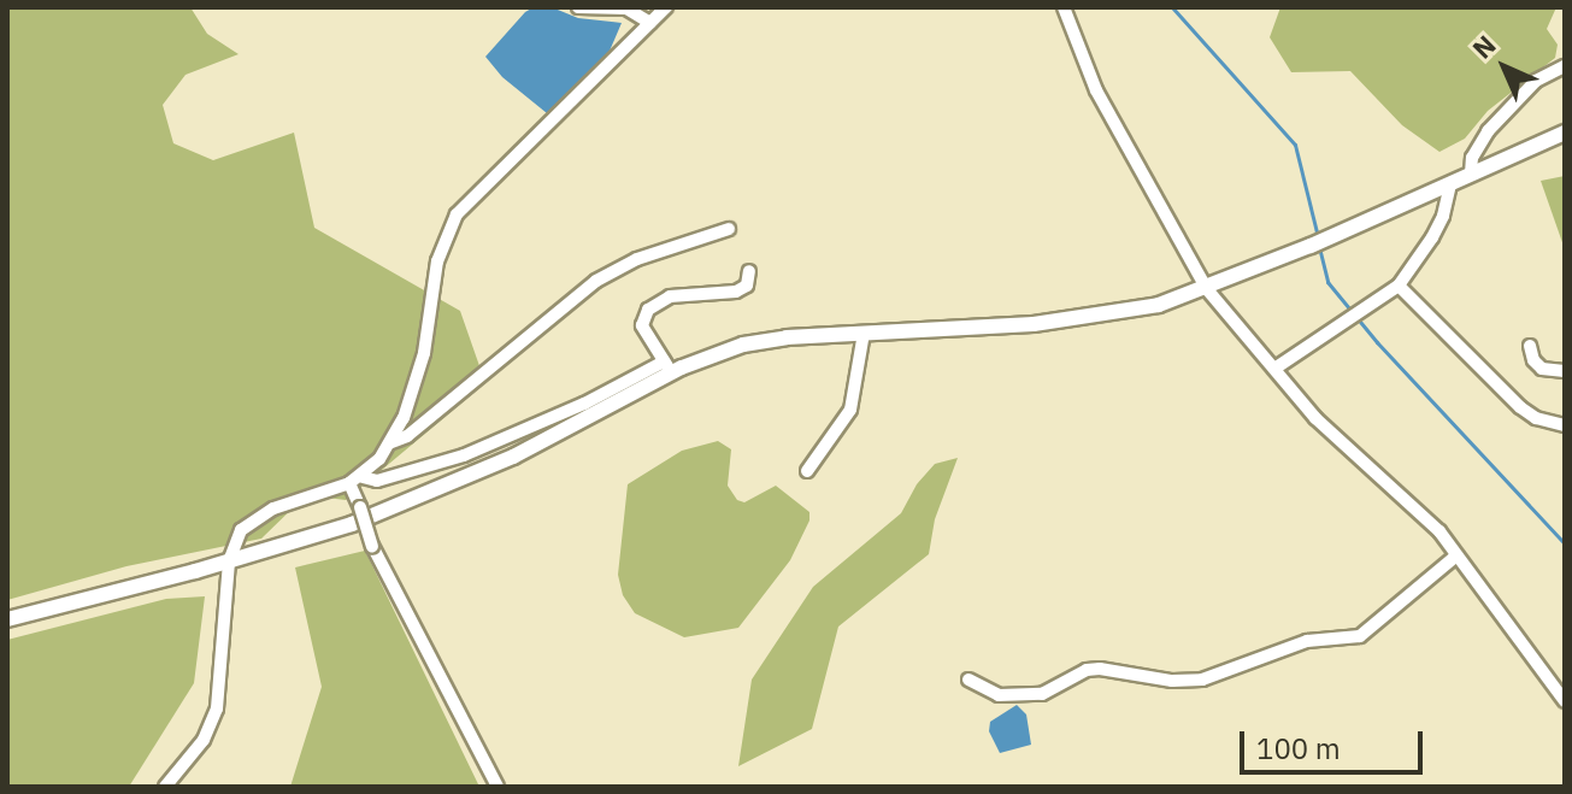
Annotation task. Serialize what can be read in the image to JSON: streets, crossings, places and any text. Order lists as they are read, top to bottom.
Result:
{
  "scale_bar": "100 m",
  "north": "top left"
}
